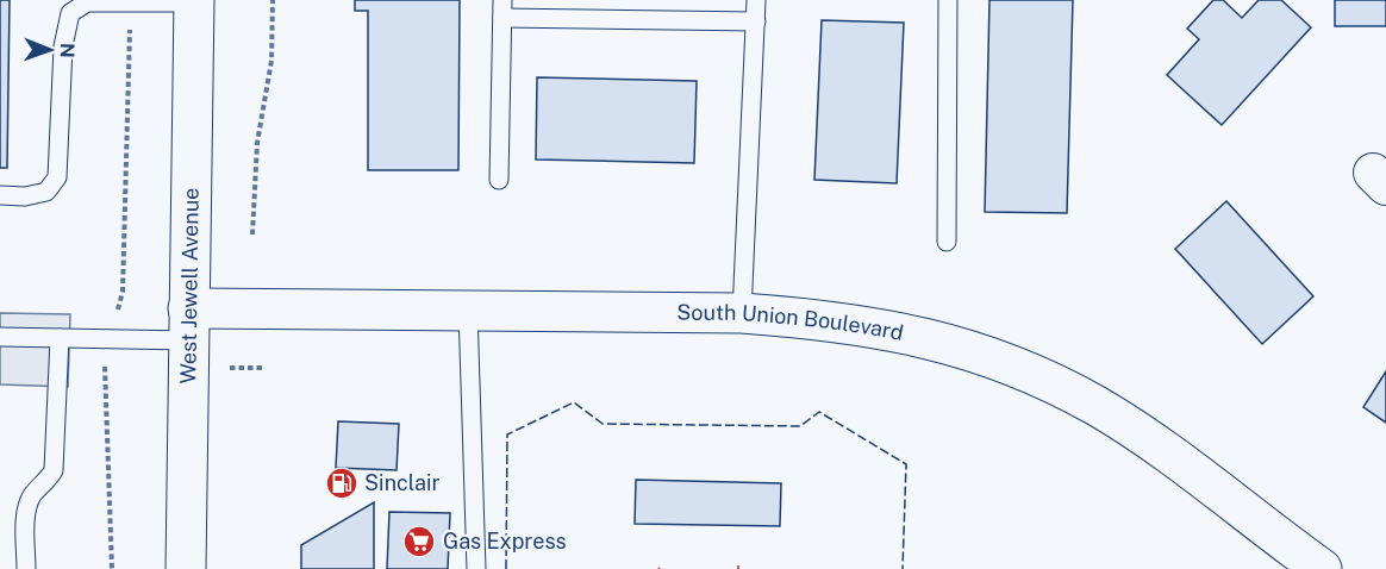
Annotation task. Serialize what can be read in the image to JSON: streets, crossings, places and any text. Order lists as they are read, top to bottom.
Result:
{
  "streets": {
    "main road": ["West Jewell Avenue", "South Union Boulevard"]
  },
  "crossings": [
    ["West Jewell Avenue", "South Union Boulevard"]
  ],
  "places": {
    "fuel station": ["Sinclair"],
    "supermarket": ["Gas Express"]
  },
  "north": "right"
}
